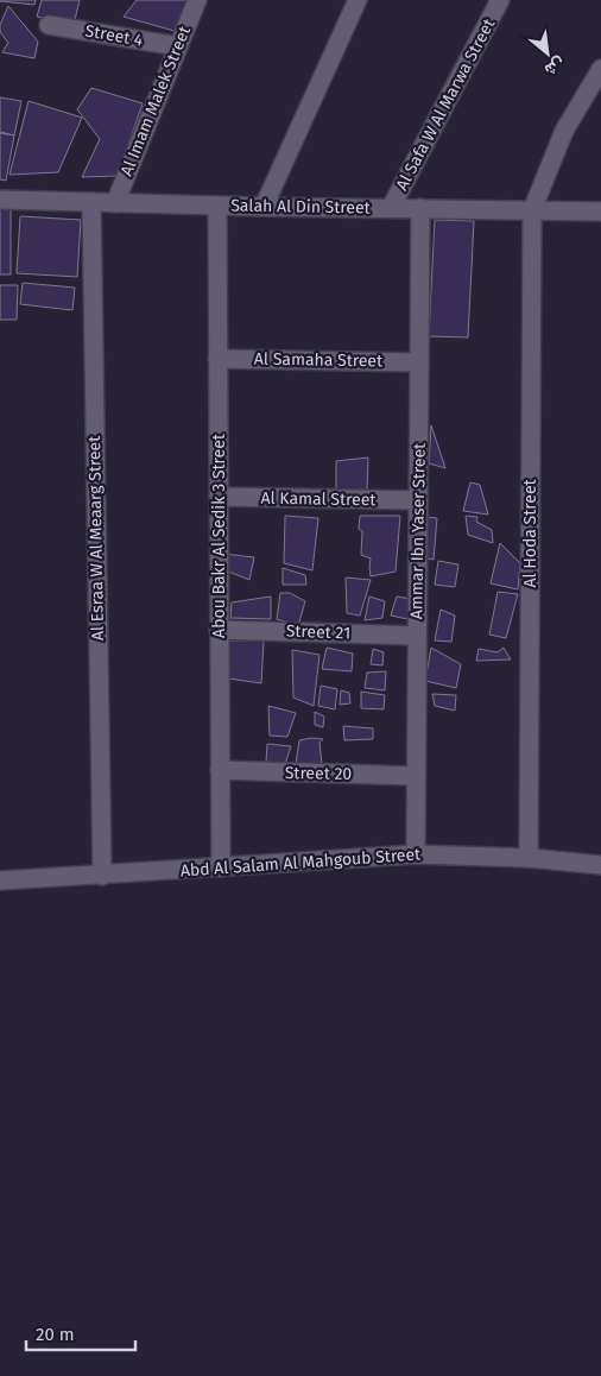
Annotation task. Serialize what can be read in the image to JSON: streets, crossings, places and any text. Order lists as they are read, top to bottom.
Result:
{
  "streets": {
    "street": [
      "Street 4",
      "Al Imam Malek Street",
      "Al Safa W Al Marwa Street",
      "Salah Al Din Street",
      "Al Samaha Street",
      "Al Kamal Street",
      "Ammar Ibn Yaser Street",
      "Al Hoda Street",
      "Abou Bakr Al Sedik 3 Street",
      "Al Esraa W Al Meaarg Street",
      "Street 21",
      "Street 20",
      "Abd Al Salam Al Mahgoub Street"
    ]
  },
  "crossings": [
    ["Street 4", "Al Imam Malek Street"],
    ["Al Imam Malek Street", "Salah Al Din Street"],
    ["Al Safa W Al Marwa Street", "Salah Al Din Street"],
    ["Salah Al Din Street", "Ammar Ibn Yaser Street"],
    ["Salah Al Din Street", "Al Hoda Street"],
    ["Salah Al Din Street", "Abou Bakr Al Sedik 3 Street"],
    ["Salah Al Din Street", "Al Esraa W Al Meaarg Street"],
    ["Al Samaha Street", "Ammar Ibn Yaser Street"],
    ["Al Samaha Street", "Abou Bakr Al Sedik 3 Street"],
    ["Al Kamal Street", "Ammar Ibn Yaser Street"],
    ["Al Kamal Street", "Abou Bakr Al Sedik 3 Street"],
    ["Ammar Ibn Yaser Street", "Street 21"],
    ["Ammar Ibn Yaser Street", "Street 20"],
    ["Ammar Ibn Yaser Street", "Abd Al Salam Al Mahgoub Street"],
    ["Al Hoda Street", "Abd Al Salam Al Mahgoub Street"],
    ["Abou Bakr Al Sedik 3 Street", "Street 21"],
    ["Abou Bakr Al Sedik 3 Street", "Street 20"],
    ["Abou Bakr Al Sedik 3 Street", "Abd Al Salam Al Mahgoub Street"],
    ["Al Esraa W Al Meaarg Street", "Abd Al Salam Al Mahgoub Street"]
  ],
  "scale_bar": "20 m",
  "north": "bottom right"
}
